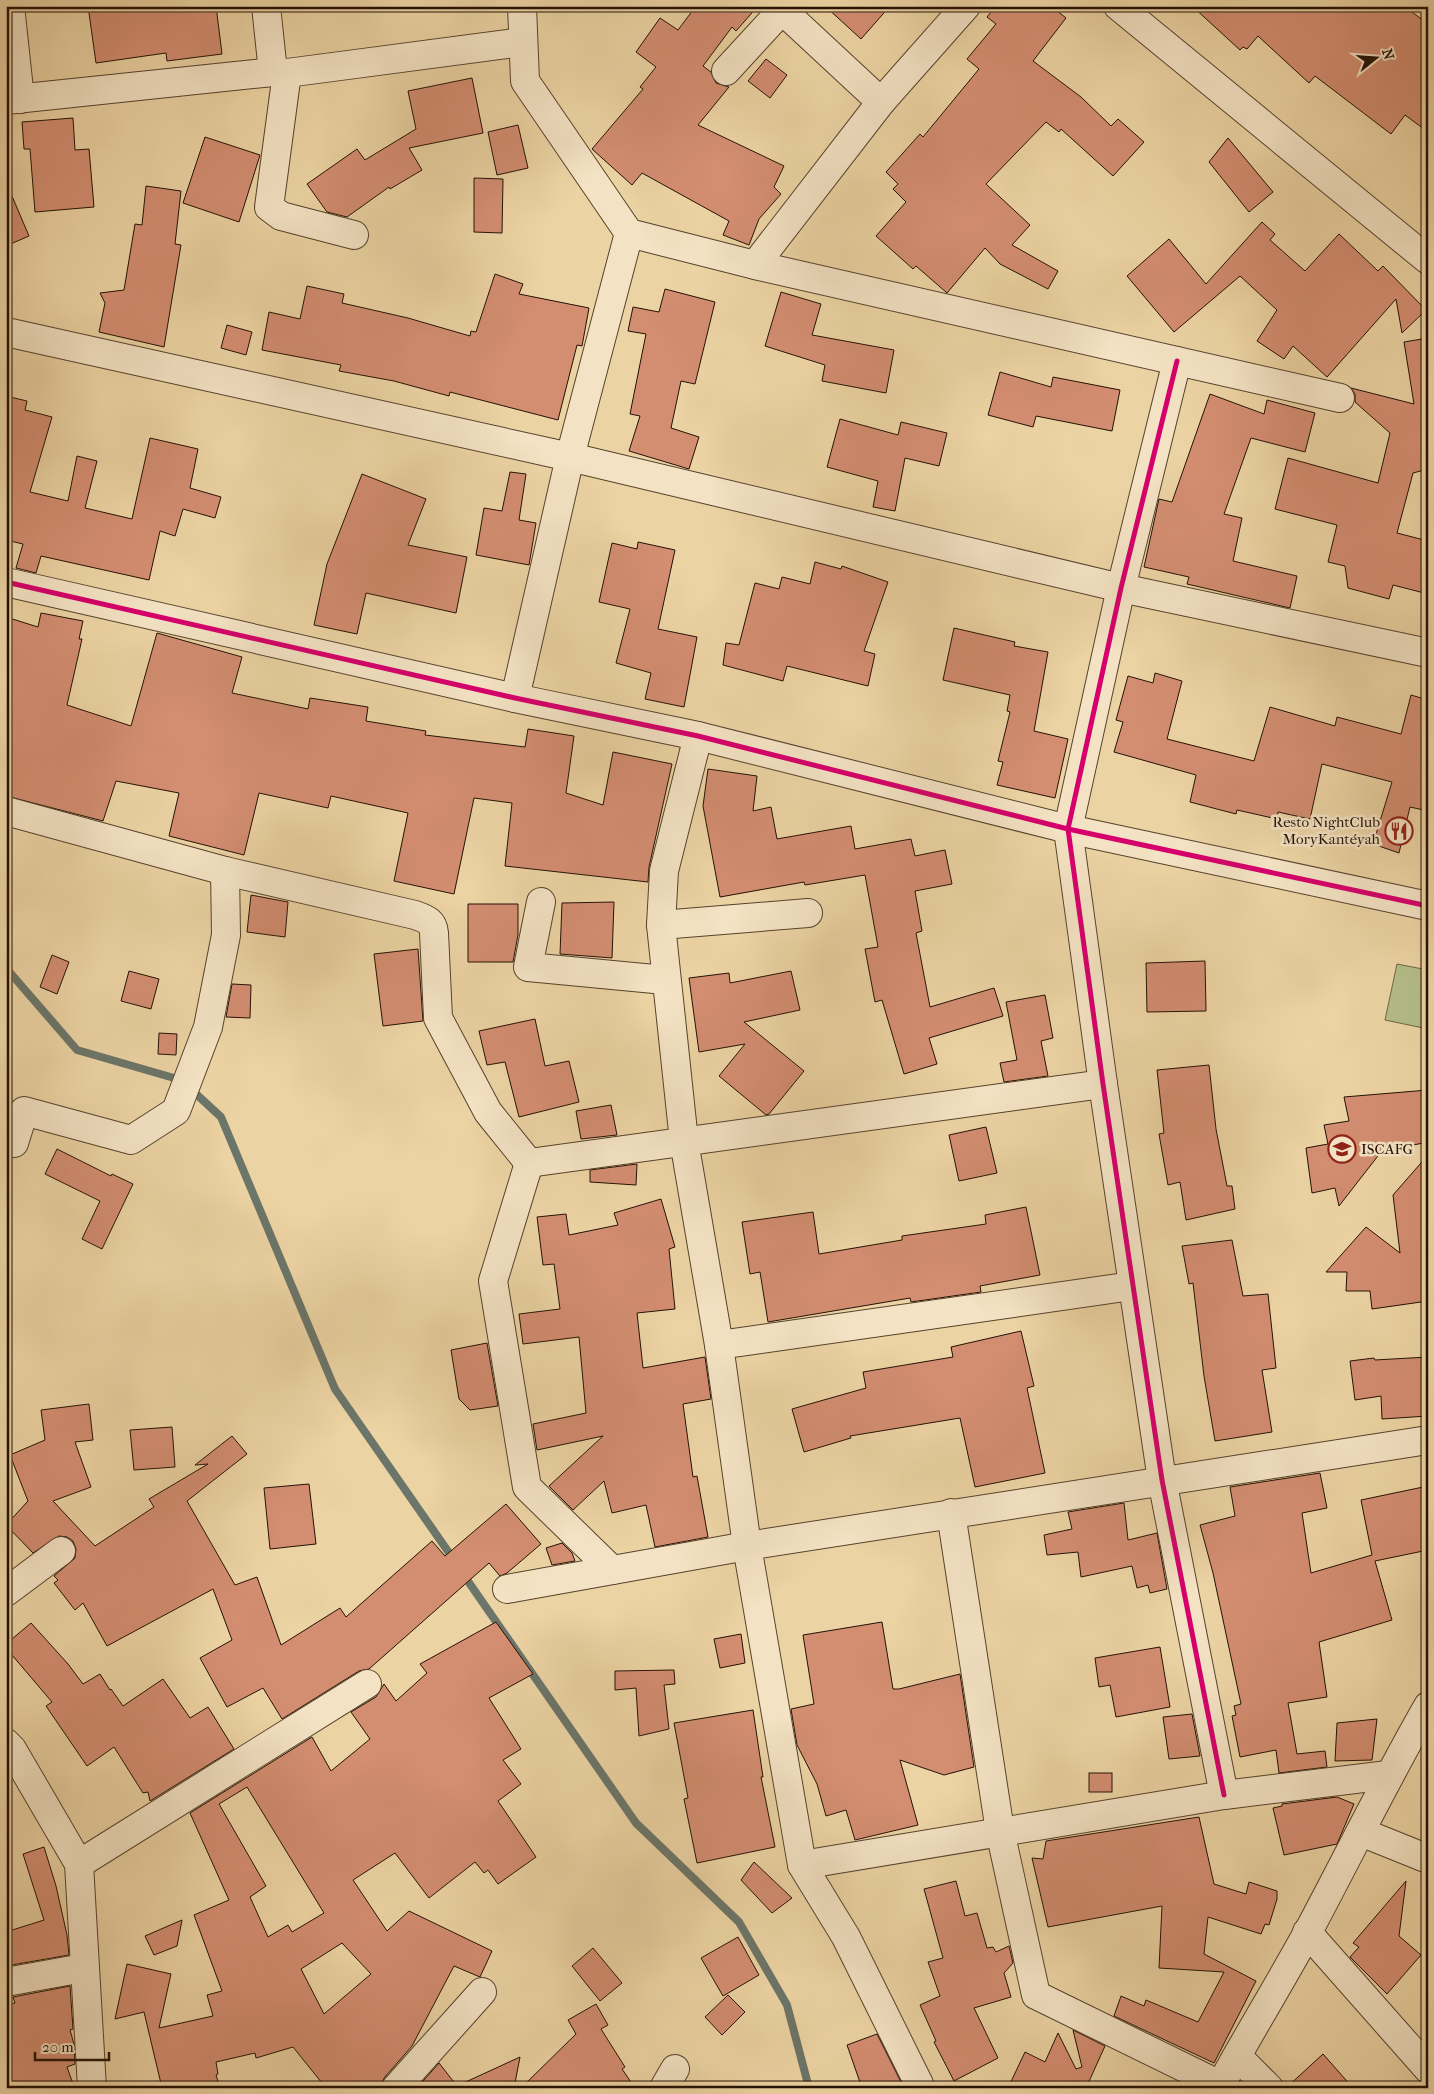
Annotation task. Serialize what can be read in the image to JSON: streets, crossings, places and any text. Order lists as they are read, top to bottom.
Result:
{
  "places": {
    "restaurant": ["Resto NightClub MoryKantéyah"],
    "school or university": ["ISCAFG"]
  },
  "scale_bar": "20 m",
  "north": "right"
}
